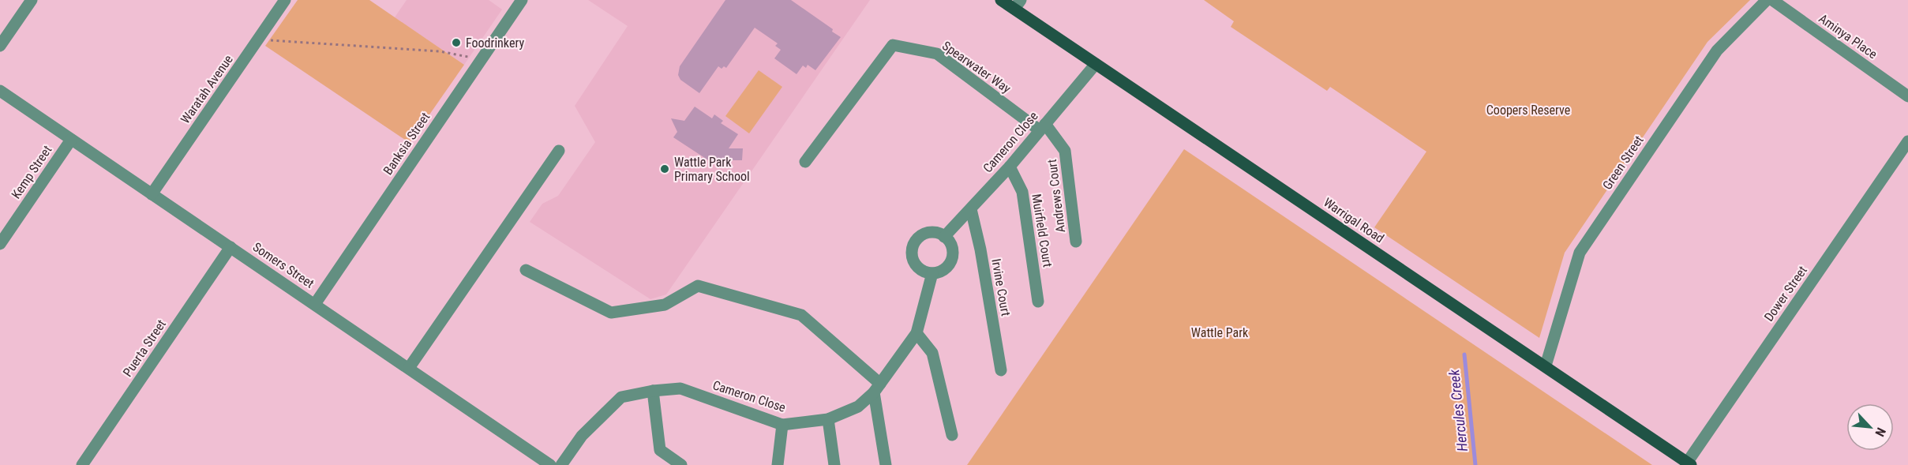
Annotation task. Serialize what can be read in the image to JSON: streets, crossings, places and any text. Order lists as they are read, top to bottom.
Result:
{
  "streets": {
    "main road": ["Warrigal Road"],
    "street": [
      "Aminya Place",
      "Spearwater Way",
      "Waratah Avenue",
      "Cameron Close",
      "Banksia Street",
      "Green Street",
      "Kemp Street",
      "Andrews Court",
      "Muirfield Court",
      "Somers Street",
      "Irvine Court",
      "Dower Street",
      "Puerta Street"
    ]
  },
  "crossings": [
    ["Aminya Place", "Green Street"],
    ["Spearwater Way", "Cameron Close"],
    ["Spearwater Way", "Andrews Court"],
    ["Waratah Avenue", "Somers Street"],
    ["Cameron Close", "Andrews Court"],
    ["Cameron Close", "Warrigal Road"],
    ["Cameron Close", "Muirfield Court"],
    ["Cameron Close", "Irvine Court"],
    ["Banksia Street", "Somers Street"],
    ["Green Street", "Warrigal Road"],
    ["Kemp Street", "Somers Street"],
    ["Warrigal Road", "Dower Street"],
    ["Somers Street", "Puerta Street"]
  ],
  "water": ["Hercules Creek"],
  "parks": ["Coopers Reserve", "Wattle Park"],
  "places": ["Foodrinkery", "Wattle Park Primary School"],
  "north": "bottom right"
}
